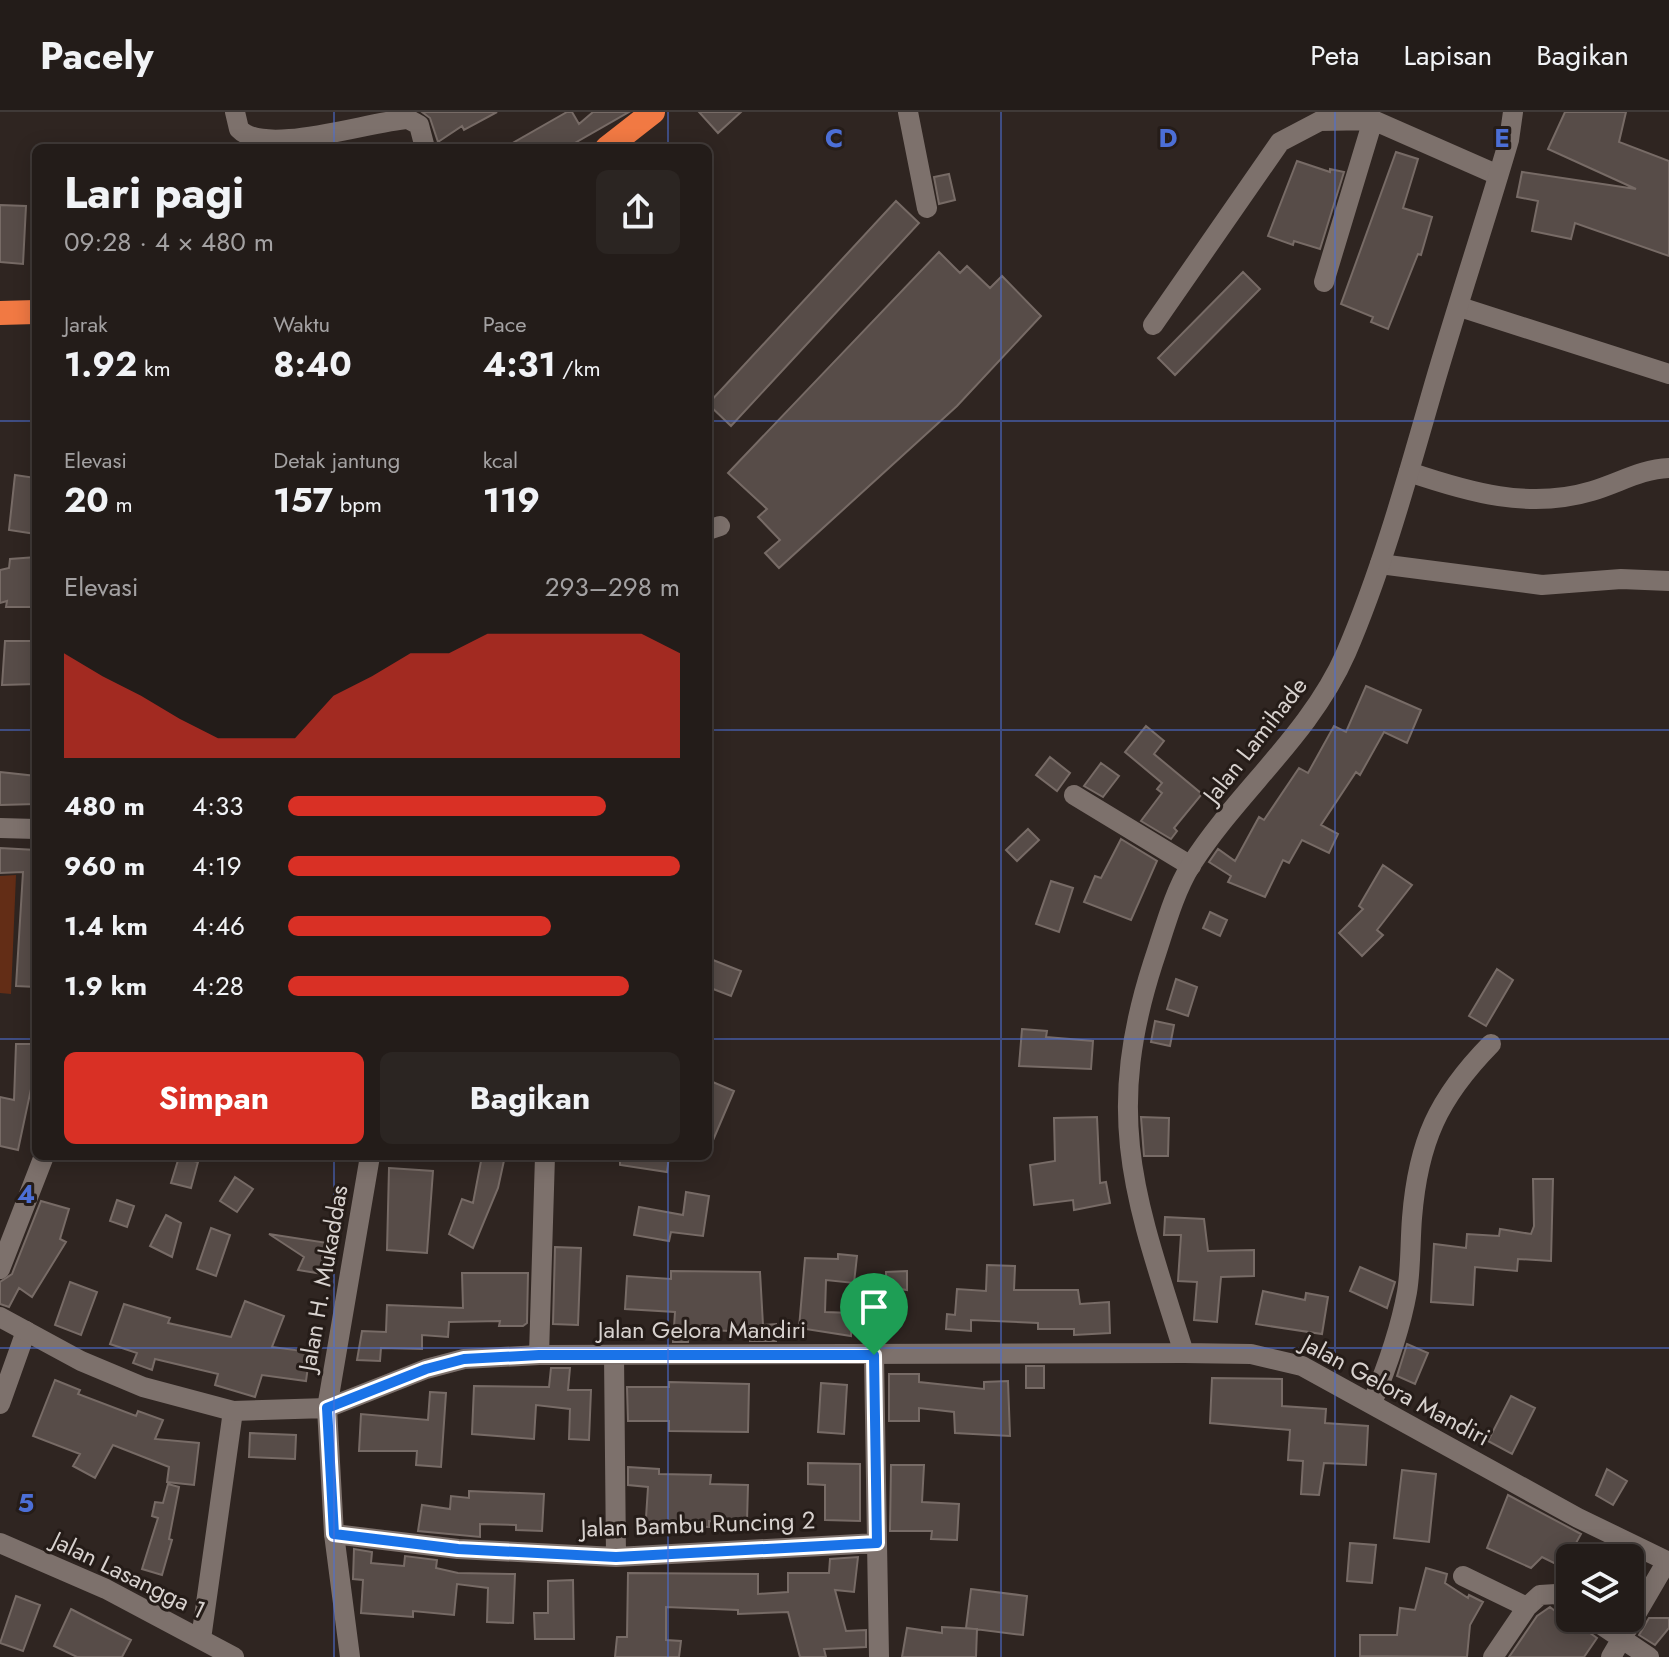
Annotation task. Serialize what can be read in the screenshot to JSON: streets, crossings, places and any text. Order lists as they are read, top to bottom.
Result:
{
  "streets": {
    "street": [
      "Jalan Lamihade",
      "Jalan H. Mukaddas",
      "Jalan Gelora Mandiri",
      "Jalan Bambu Runcing 2",
      "Jalan Lasangga 1"
    ]
  },
  "crossings": [
    ["Jalan Lamihade", "Jalan Gelora Mandiri"],
    ["Jalan H. Mukaddas", "Jalan Gelora Mandiri"],
    ["Jalan H. Mukaddas", "Jalan Bambu Runcing 2"]
  ],
  "page": {
    "header": "Pacely",
    "nav": ["Peta", "Lapisan", "Bagikan"],
    "heading": ["Lari pagi", "09:28 · 4 × 480 m"],
    "stats": [
      ["Jarak", "1.92 km"],
      ["Waktu", "8:40"],
      ["Pace", "4:31 /km"],
      ["Elevasi", "20 m"],
      ["Detak jantung", "157 bpm"],
      ["kcal", "119"]
    ],
    "chart": ["Elevasi", "293–298 m"],
    "list": [
      {
        "name": "480 m",
        "note": "4:33"
      },
      {
        "name": "960 m",
        "note": "4:19"
      },
      {
        "name": "1.4 km",
        "note": "4:46"
      },
      {
        "name": "1.9 km",
        "note": "4:28"
      }
    ],
    "buttons": ["Simpan", "Bagikan"]
  },
  "grid": {
    "columns": ["C", "D", "E"],
    "rows": ["4", "5"]
  }
}
